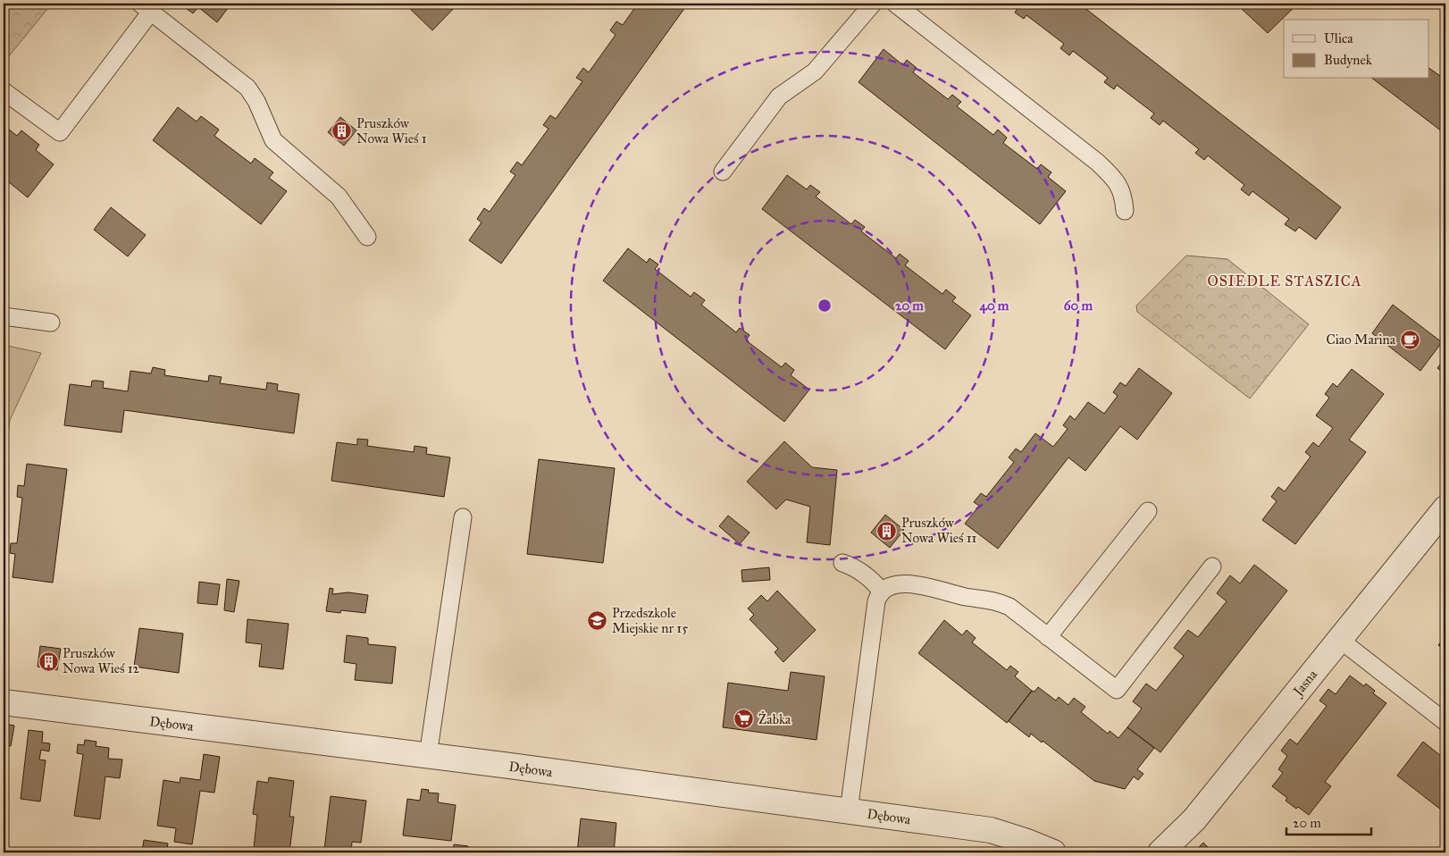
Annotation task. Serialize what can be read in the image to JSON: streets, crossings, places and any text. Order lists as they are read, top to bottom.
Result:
{
  "streets": {
    "street": ["Jasna", "Dębowa"]
  },
  "districts": ["OSIEDLE STASZICA"],
  "places": {
    "building": ["Pruszków Nowa Wieś 1", "Pruszków Nowa Wieś 11", "Pruszków Nowa Wieś 12"],
    "cafe": ["Ciao Marina"],
    "school or university": ["Przedszkole Miejskie nr 15"],
    "supermarket": ["Żabka"]
  },
  "legend": ["Ulica", "Budynek"],
  "scale_bar": "20 m",
  "rings": ["20 m", "40 m", "60 m"]
}
